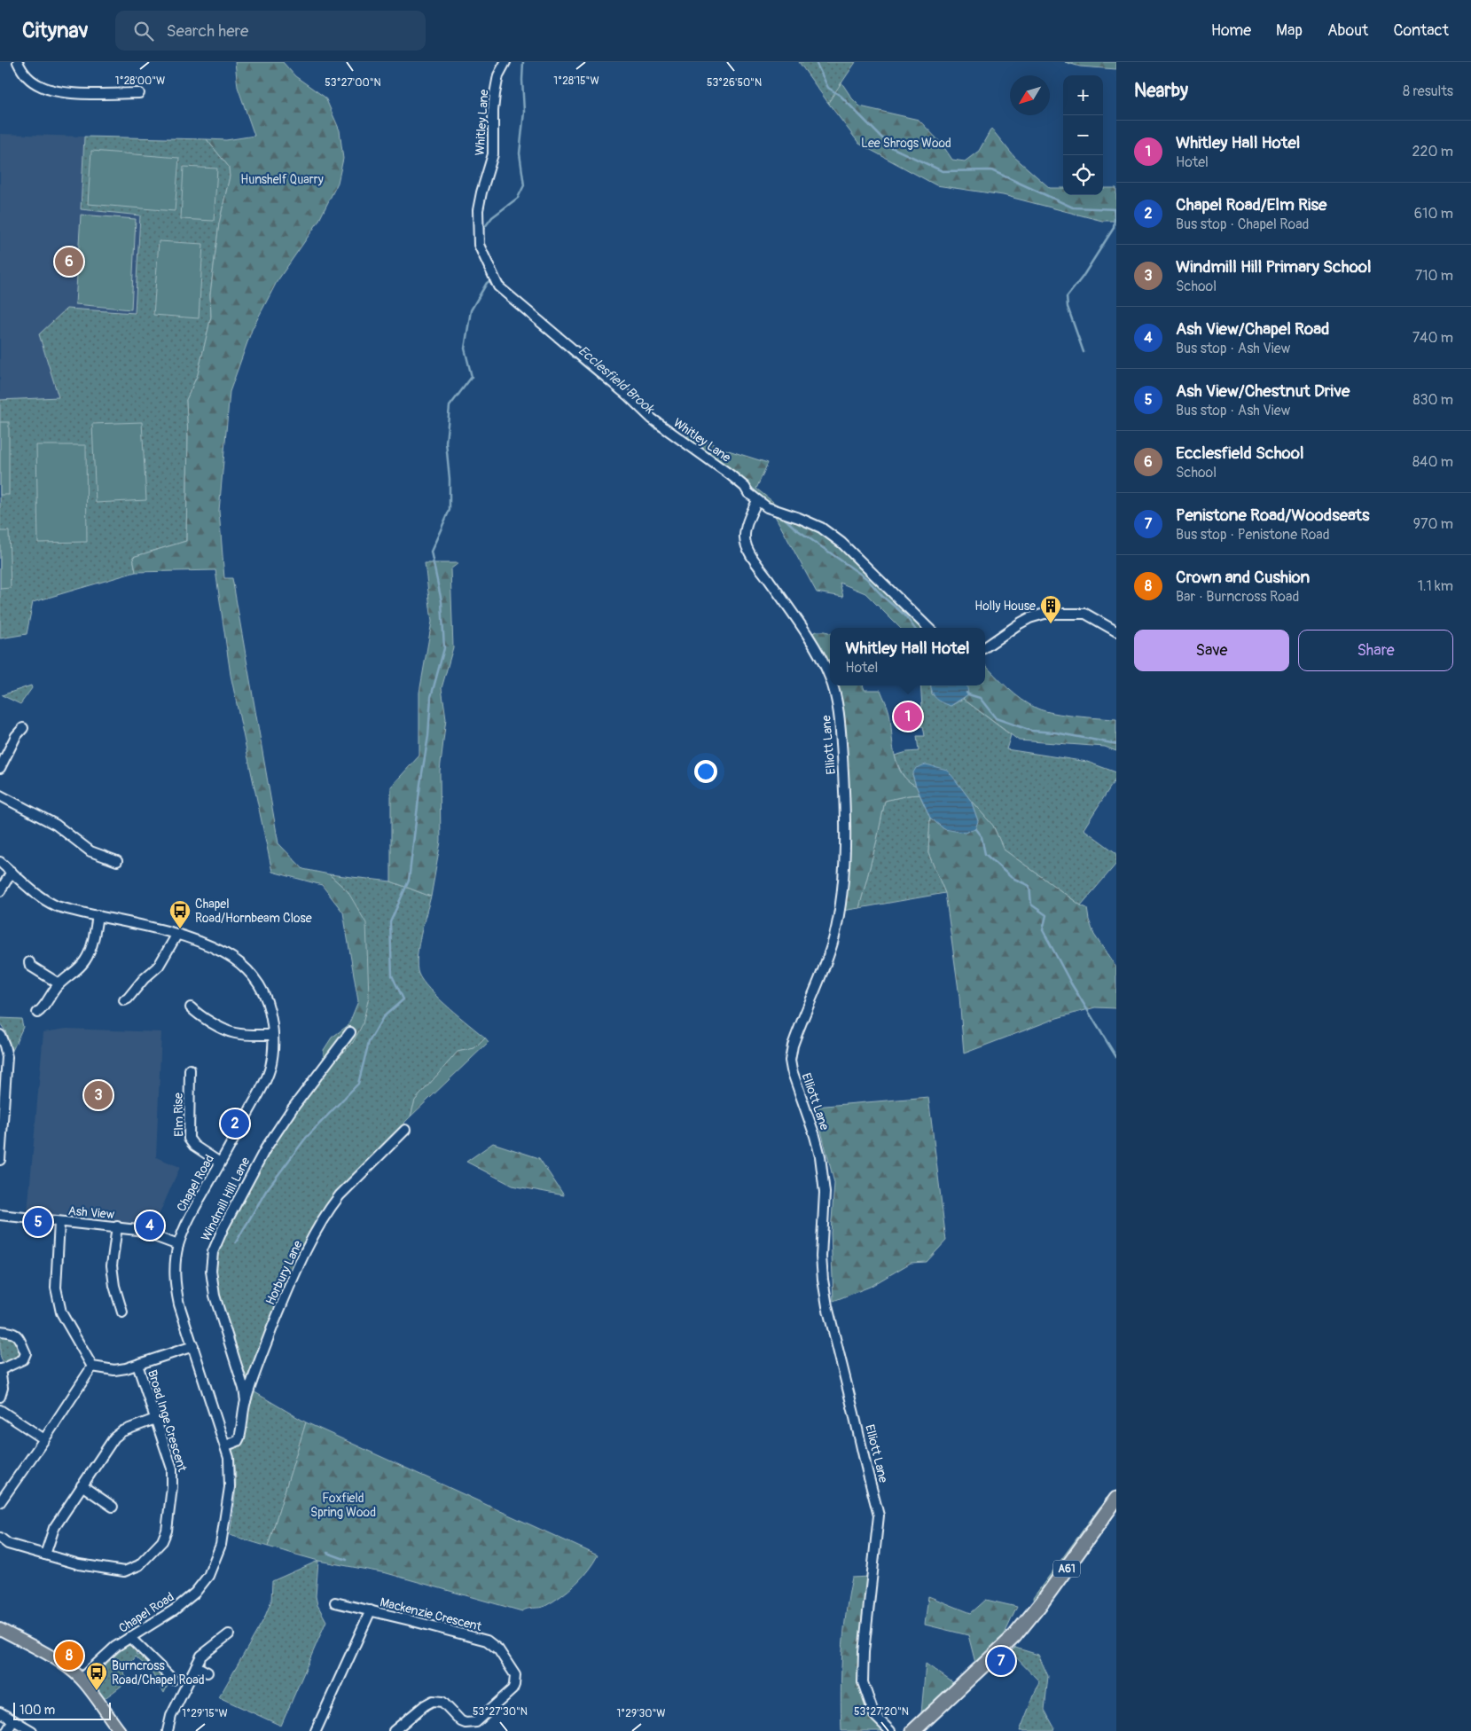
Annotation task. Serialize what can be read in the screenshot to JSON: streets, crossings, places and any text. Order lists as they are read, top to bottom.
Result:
{
  "streets": {
    "highway": ["A61"],
    "street": [
      "Whitley Lane",
      "Elliott Lane",
      "Elm Rise",
      "Chapel Road",
      "Windmill Hill Lane",
      "Ash View",
      "Horbury Lane",
      "Broad Inge Crescent",
      "Mackenzie Crescent"
    ]
  },
  "crossings": [
    ["Whitley Lane", "Elliott Lane"],
    ["Elm Rise", "Chapel Road"],
    ["Chapel Road", "Ash View"],
    ["Chapel Road", "Horbury Lane"],
    ["Windmill Hill Lane", "Horbury Lane"]
  ],
  "water": ["Ecclesfield Brook"],
  "parks": ["Lee Shrogs Wood", "Hunshelf Quarry", "Foxfield Spring Wood"],
  "places": {
    "building": ["Holly House"],
    "bus stop": ["Chapel Road/Hornbeam Close", "Burncross Road/Chapel Road"]
  },
  "scale_bar": "100 m",
  "north": "bottom left",
  "page": {
    "header": "Citynav",
    "search": "Search here",
    "nav": [
      "Home",
      "Map",
      "About",
      "Contact"
    ],
    "heading": ["Nearby", "8 results"],
    "map_buttons": ["+", "−"],
    "list": [
      {
        "mark": "1",
        "name": "Whitley Hall Hotel",
        "note": "Hotel",
        "value": "220 m"
      },
      {
        "mark": "2",
        "name": "Chapel Road/Elm Rise",
        "note": "Bus stop · Chapel Road",
        "value": "610 m"
      },
      {
        "mark": "3",
        "name": "Windmill Hill Primary School",
        "note": "School",
        "value": "710 m"
      },
      {
        "mark": "4",
        "name": "Ash View/Chapel Road",
        "note": "Bus stop · Ash View",
        "value": "740 m"
      },
      {
        "mark": "5",
        "name": "Ash View/Chestnut Drive",
        "note": "Bus stop · Ash View",
        "value": "830 m"
      },
      {
        "mark": "6",
        "name": "Ecclesfield School",
        "note": "School",
        "value": "840 m"
      },
      {
        "mark": "7",
        "name": "Penistone Road/Woodseats",
        "note": "Bus stop · Penistone Road",
        "value": "970 m"
      },
      {
        "mark": "8",
        "name": "Crown and Cushion",
        "note": "Bar · Burncross Road",
        "value": "1.1 km"
      }
    ],
    "pins": [
      "6",
      "1",
      "3",
      "2",
      "5",
      "4",
      "8",
      "7"
    ],
    "buttons": ["Save", "Share"],
    "popup": ["Whitley Hall Hotel", "Hotel"],
    "scale": "100 m"
  },
  "coordinates": [
    "1°28'00\"W",
    "1°28'15\"W",
    "53°27'00\"N",
    "53°26'50\"N",
    "53°27'30\"N",
    "53°27'20\"N",
    "1°29'15\"W",
    "1°29'30\"W"
  ]
}
